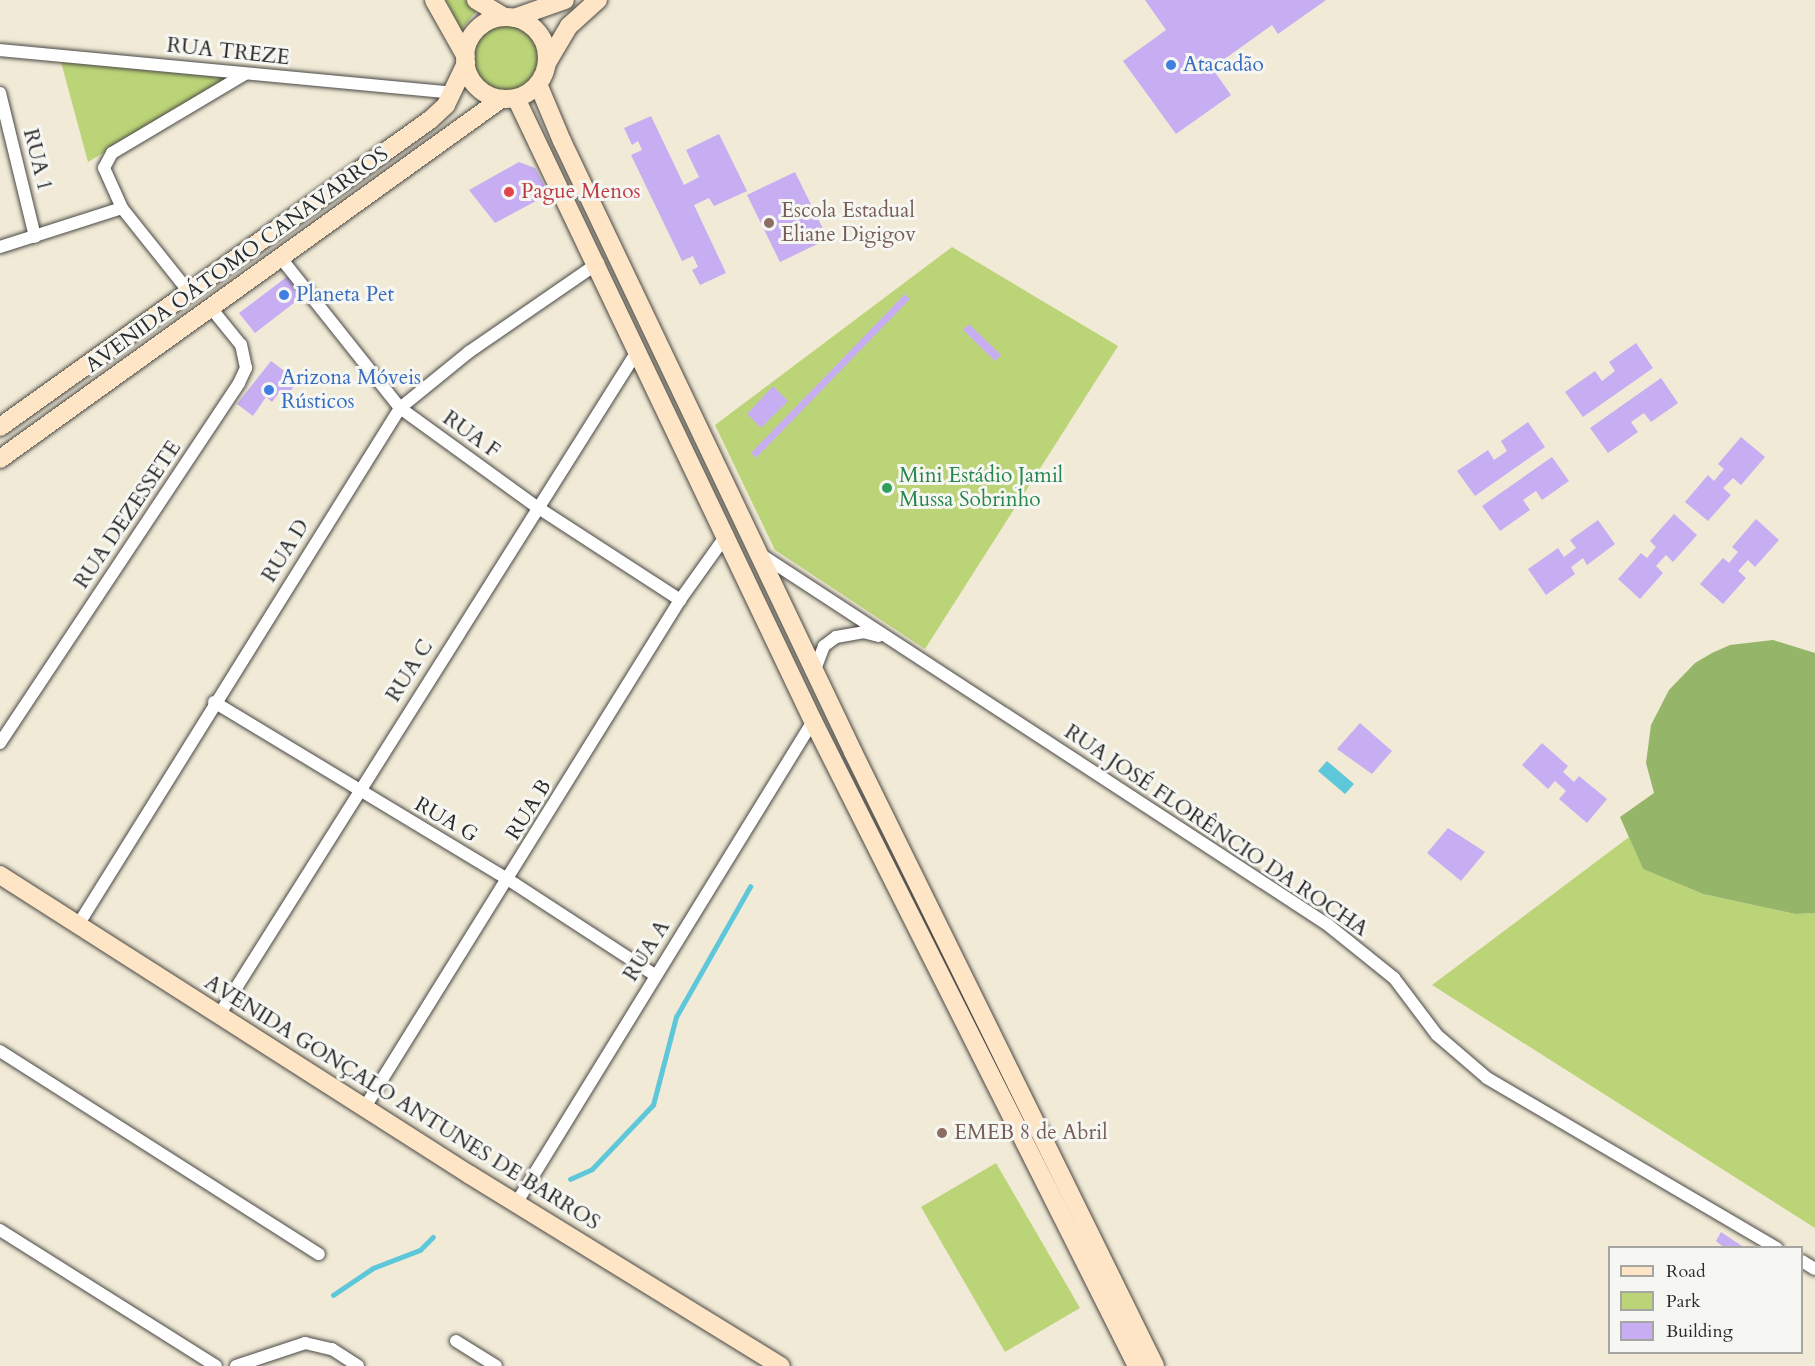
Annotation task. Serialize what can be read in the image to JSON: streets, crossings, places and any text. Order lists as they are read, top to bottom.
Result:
{
  "streets": {
    "main road": ["AVENIDA OÁTOMO CANAVARROS", "AVENIDA GONÇALO ANTUNES DE BARROS"],
    "street": [
      "RUA TREZE",
      "RUA 1",
      "RUA F",
      "RUA DEZESSETE",
      "RUA D",
      "RUA C",
      "RUA B",
      "RUA G",
      "RUA JOSÉ FLORÊNCIO DA ROCHA",
      "RUA A"
    ]
  },
  "crossings": [
    ["RUA TREZE", "AVENIDA OÁTOMO CANAVARROS"],
    ["AVENIDA OÁTOMO CANAVARROS", "RUA F"],
    ["AVENIDA OÁTOMO CANAVARROS", "RUA DEZESSETE"],
    ["RUA F", "RUA D"],
    ["RUA F", "RUA C"],
    ["RUA F", "RUA B"],
    ["RUA D", "RUA G"],
    ["RUA D", "AVENIDA GONÇALO ANTUNES DE BARROS"],
    ["RUA C", "RUA G"],
    ["RUA C", "AVENIDA GONÇALO ANTUNES DE BARROS"],
    ["RUA B", "RUA G"],
    ["RUA B", "AVENIDA GONÇALO ANTUNES DE BARROS"],
    ["RUA G", "RUA A"],
    ["RUA A", "AVENIDA GONÇALO ANTUNES DE BARROS"]
  ],
  "places": [
    "Atacadão",
    "Pague Menos",
    "Escola Estadual Eliane Digigov",
    "Planeta Pet",
    "Arizona Móveis Rústicos",
    "Mini Estádio Jamil Mussa Sobrinho",
    "EMEB 8 de Abril"
  ],
  "legend": ["Road", "Park", "Building"]
}
